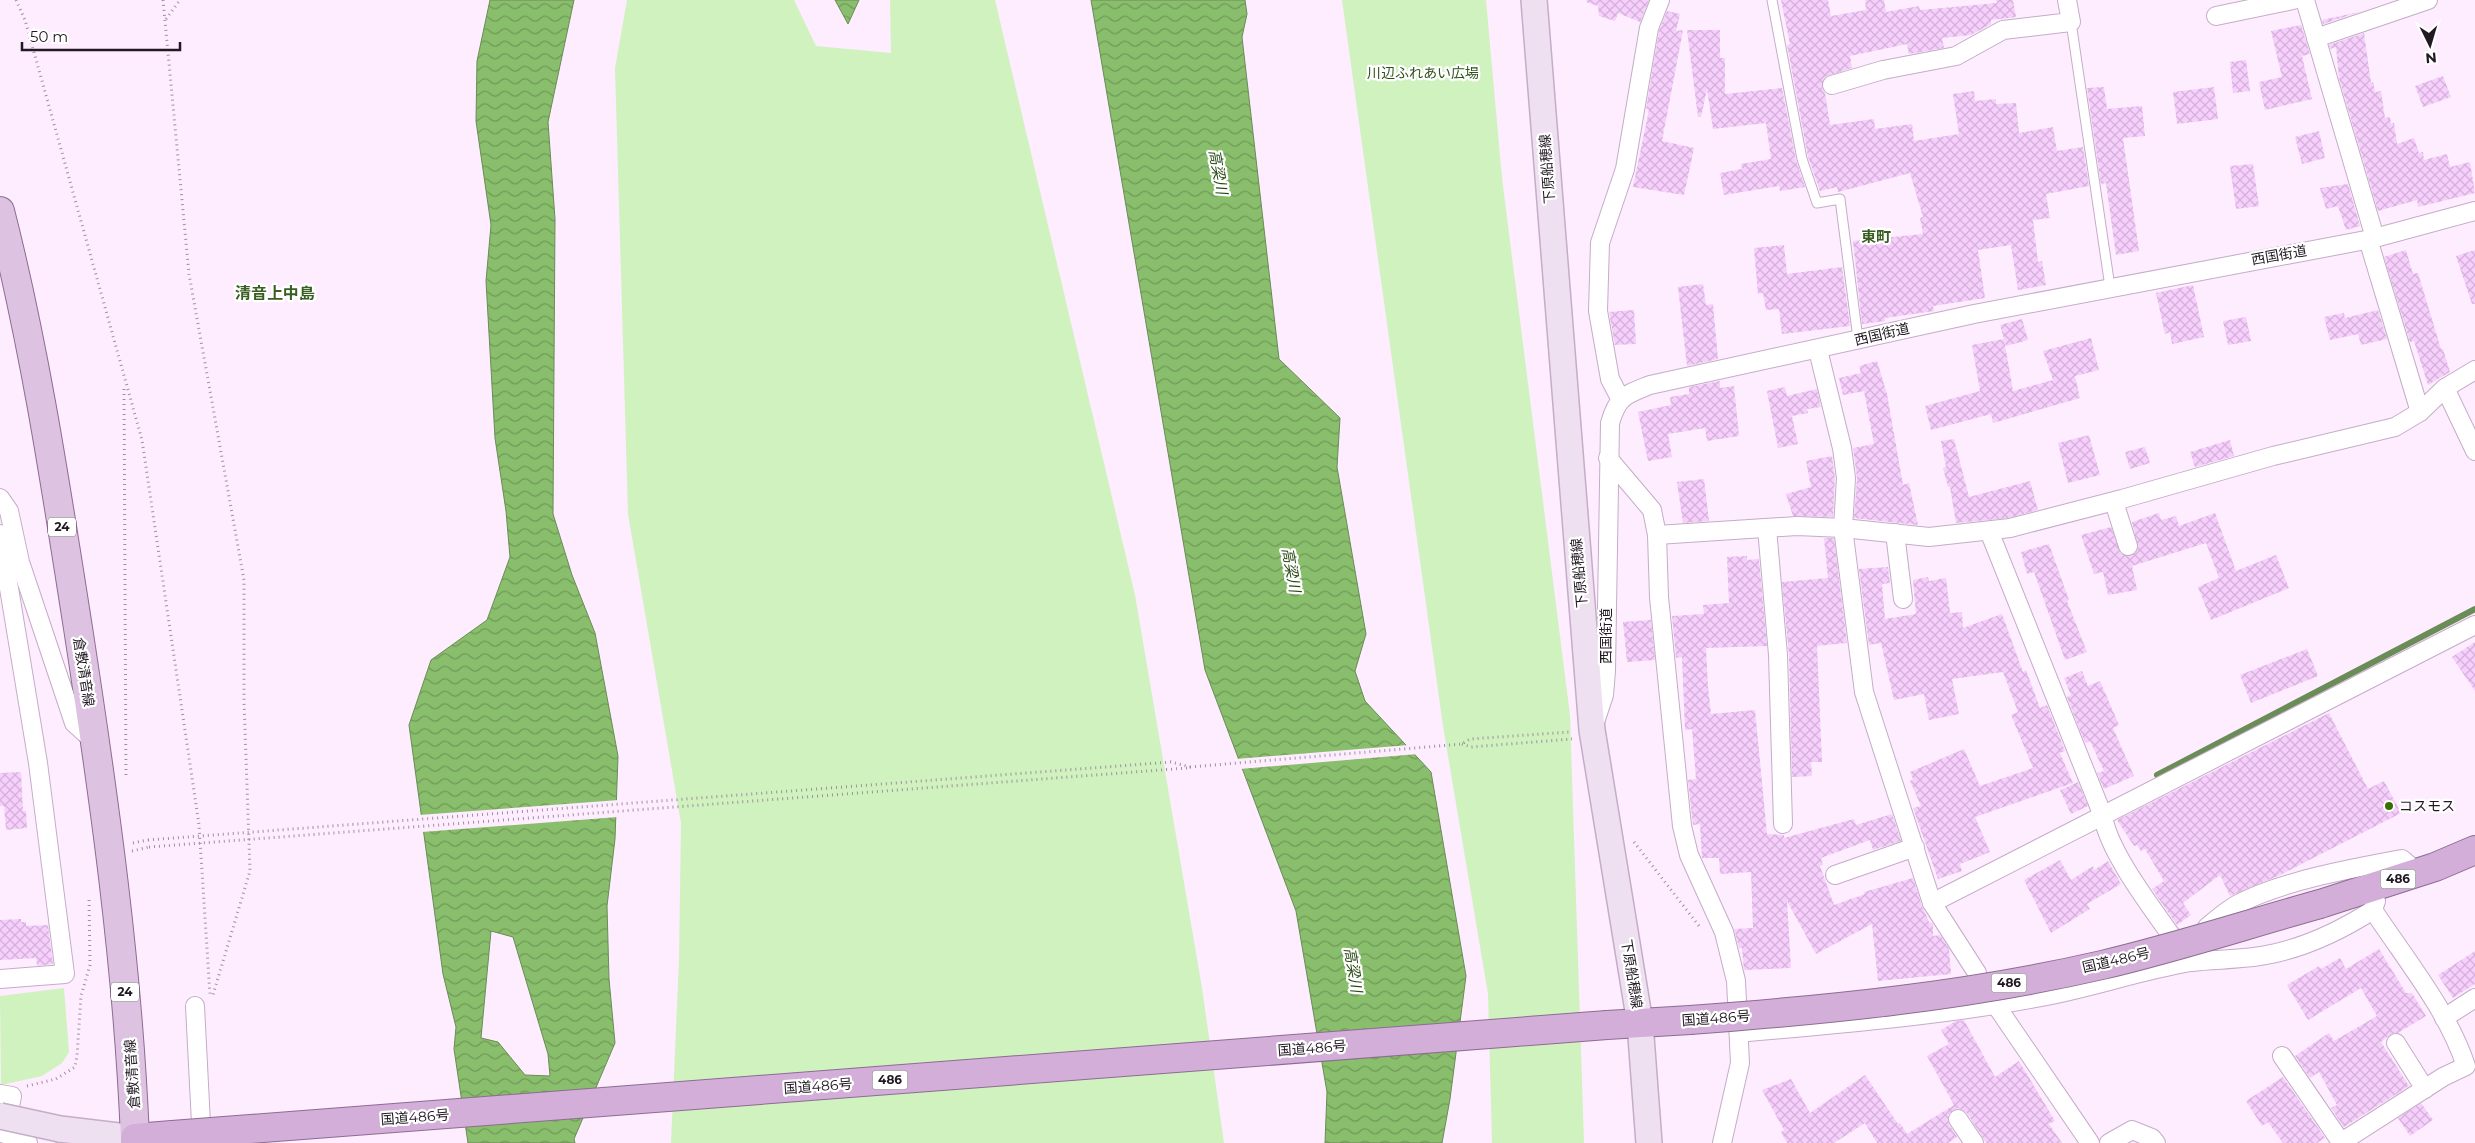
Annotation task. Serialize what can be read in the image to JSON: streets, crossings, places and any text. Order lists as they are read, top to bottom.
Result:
{
  "streets": {
    "highway": ["486", "国道486号"],
    "main road": ["下原船穂線", "24", "倉敷清音線"],
    "street": ["西国街道"]
  },
  "crossings": [
    ["下原船穂線", "西国街道"],
    ["下原船穂線", "国道486号"],
    ["倉敷清音線", "国道486号"]
  ],
  "districts": ["東町", "清音上中島"],
  "water": ["高梁川"],
  "parks": ["川辺ふれあい広場"],
  "places": ["コスモス"],
  "scale_bar": "50 m",
  "north": "bottom"
}
